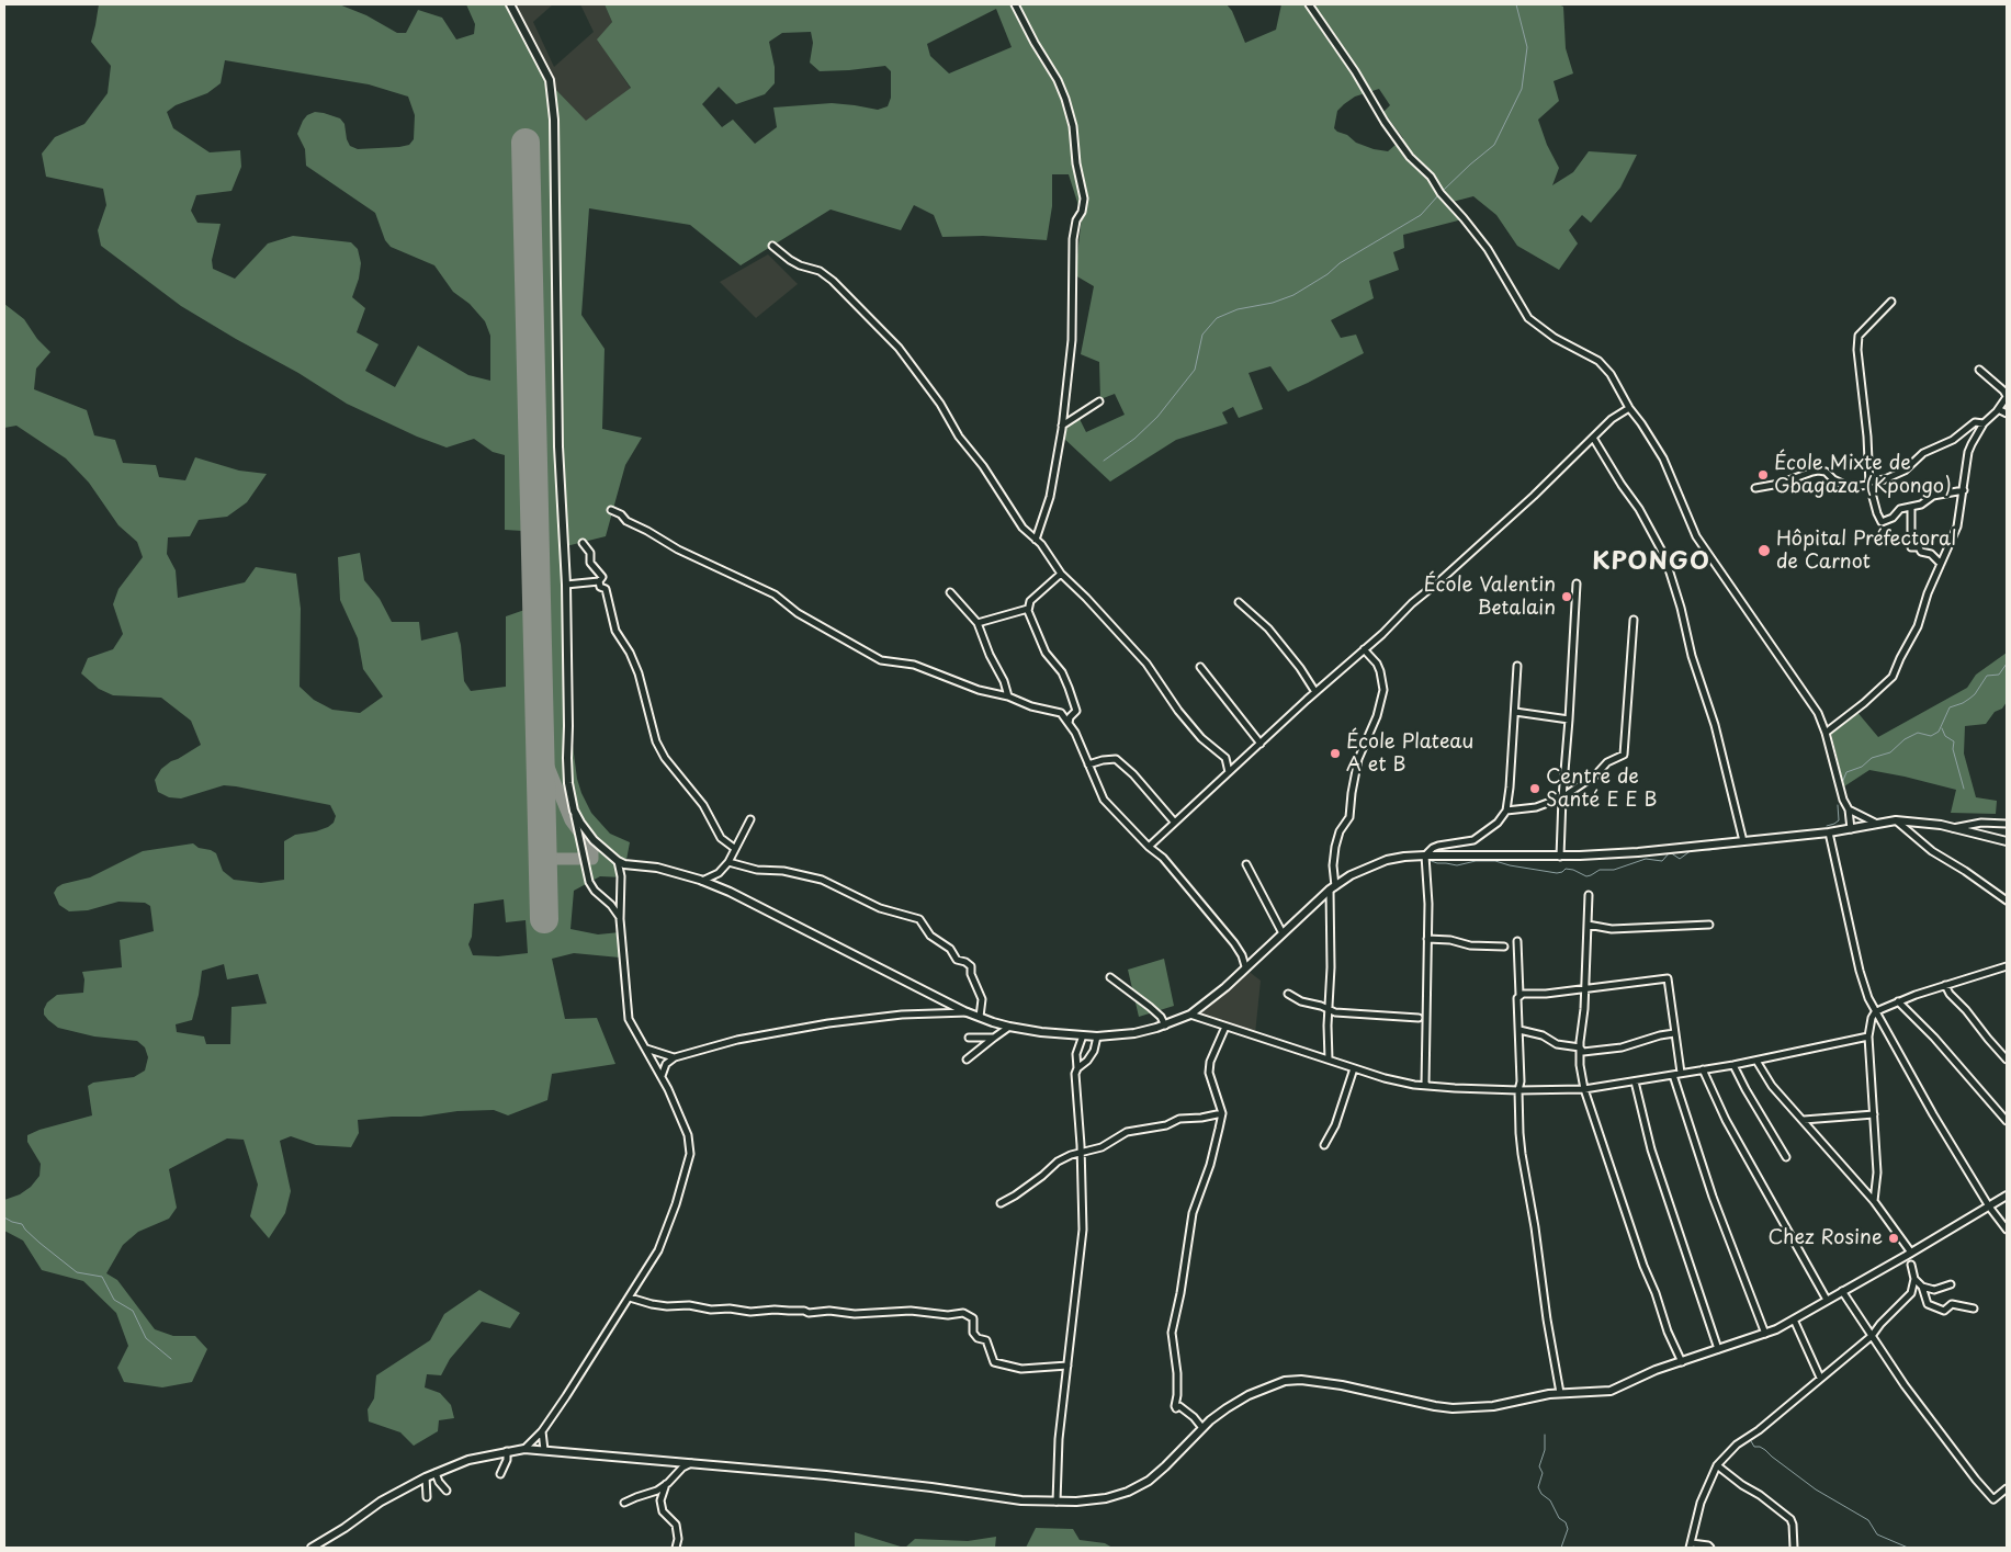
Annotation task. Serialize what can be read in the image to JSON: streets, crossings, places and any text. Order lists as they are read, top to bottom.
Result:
{
  "districts": ["KPONGO"],
  "places": [
    "École Mixte de Gbagaza (Kpongo)",
    "Hôpital Préfectoral de Carnot",
    "École Valentin Betalain",
    "École Plateau A et B",
    "Centre de Santé E E B",
    "Chez Rosine"
  ]
}
